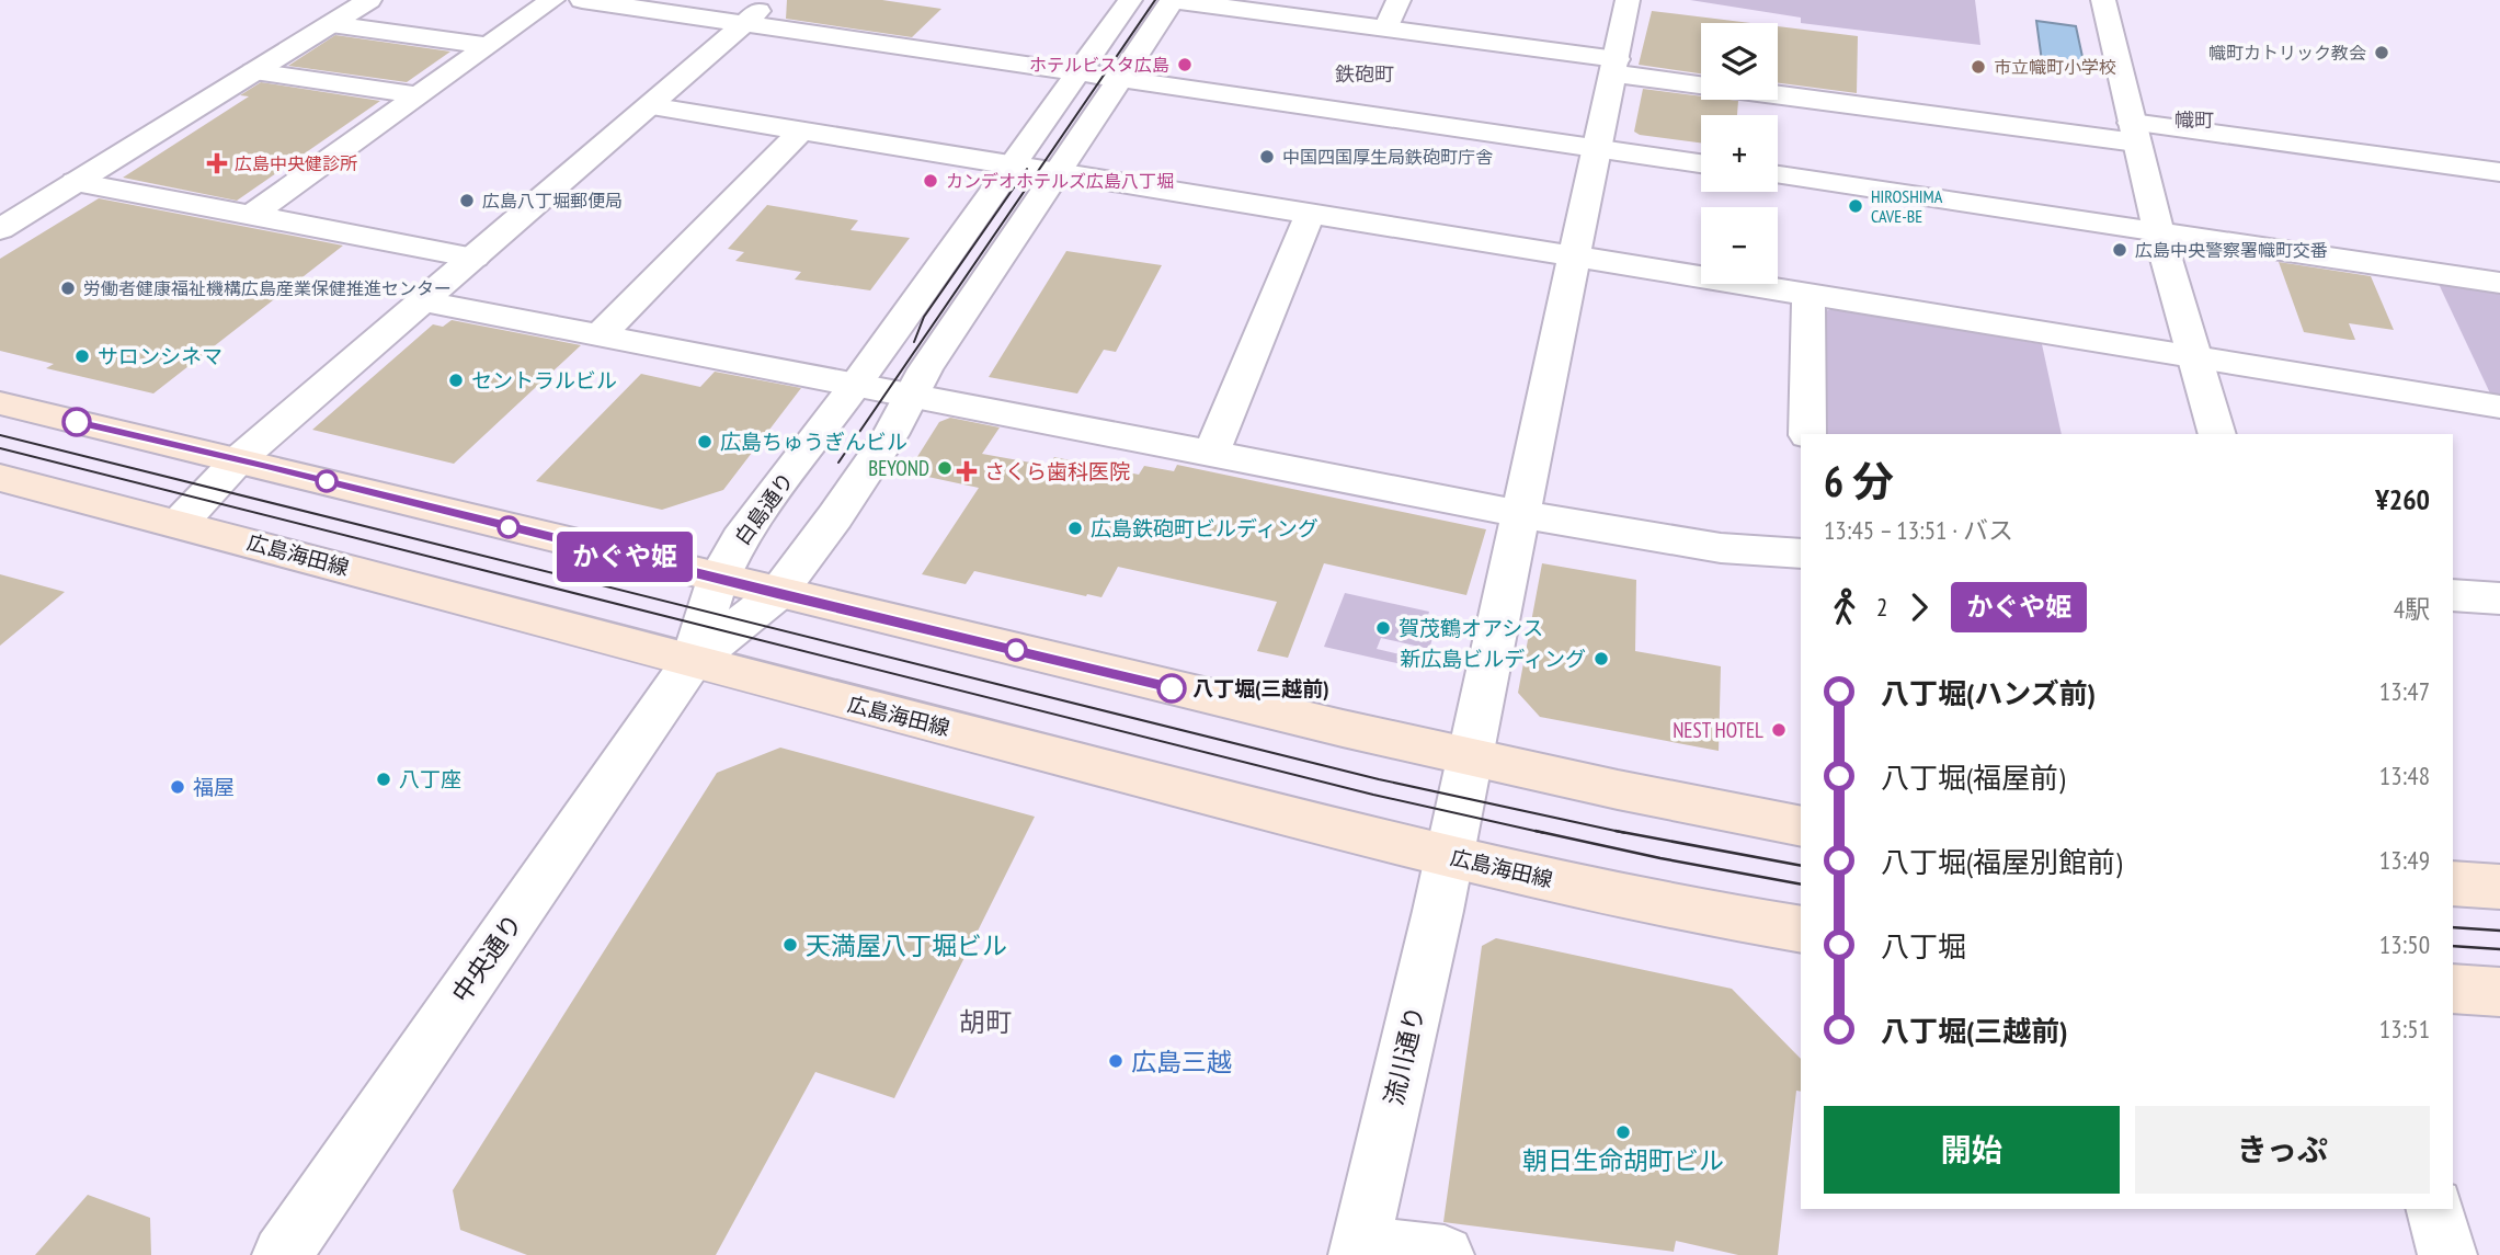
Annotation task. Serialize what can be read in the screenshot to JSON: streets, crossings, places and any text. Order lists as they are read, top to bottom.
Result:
{
  "streets": {
    "main road": ["広島海田線"],
    "street": ["白島通り", "中央通り", "流川通り"]
  },
  "crossings": [
    ["白島通り", "広島海田線"],
    ["白島通り", "中央通り"],
    ["広島海田線", "中央通り"],
    ["広島海田線", "流川通り"]
  ],
  "districts": ["鉄砲町", "幟町", "胡町"],
  "places": {
    "other": [
      "幟町カトリック教会",
      "ホテルビスタ広島",
      "市立幟町小学校",
      "中国四国厚生局鉄砲町庁舎",
      "カンデオホテルズ広島八丁堀",
      "広島八丁堀郵便局",
      "HIROSHIMA CAVE-BE",
      "広島中央警察署幟町交番",
      "労働者健康福祉機構広島産業保健推進センター",
      "サロンシネマ",
      "セントラルビル",
      "広島ちゅうぎんビル",
      "BEYOND",
      "広島鉄砲町ビルディング",
      "賀茂鶴オアシス",
      "新広島ビルディング",
      "八丁堀(三越前)",
      "NEST HOTEL",
      "八丁座",
      "福屋",
      "天満屋八丁堀ビル",
      "広島三越",
      "朝日生命胡町ビル"
    ],
    "health": ["広島中央健診所", "さくら歯科医院"]
  },
  "lines": ["bus line かぐや姫"],
  "page": {
    "on_map": "かぐや姫",
    "map_buttons": ["+", "−"],
    "heading": ["6 分", "13:45 – 13:51 · バス", "¥260"],
    "legs": ["2", "かぐや姫", "4駅"],
    "list": [
      {
        "name": "八丁堀(ハンズ前)",
        "value": "13:47"
      },
      {
        "name": "八丁堀(福屋前)",
        "value": "13:48"
      },
      {
        "name": "八丁堀(福屋別館前)",
        "value": "13:49"
      },
      {
        "name": "八丁堀",
        "value": "13:50"
      },
      {
        "name": "八丁堀(三越前)",
        "value": "13:51"
      }
    ],
    "buttons": ["開始", "きっぷ"]
  }
}
